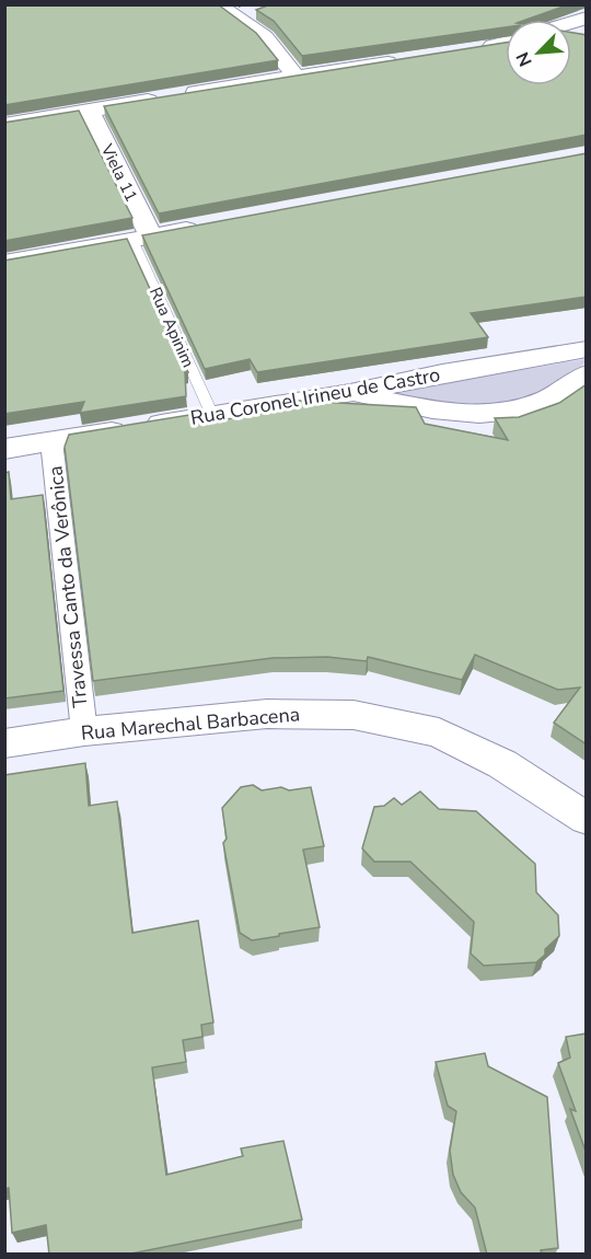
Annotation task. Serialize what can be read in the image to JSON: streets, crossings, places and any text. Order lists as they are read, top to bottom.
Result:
{
  "streets": {
    "street": [
      "Viela 11",
      "Rua Coronel Irineu de Castro",
      "Travessa Canto da Verônica",
      "Rua Marechal Barbacena"
    ],
    "lane": ["Rua Apinim"]
  },
  "crossings": [
    ["Viela 11", "Rua Apinim"],
    ["Rua Apinim", "Rua Coronel Irineu de Castro"],
    ["Rua Coronel Irineu de Castro", "Travessa Canto da Verônica"],
    ["Travessa Canto da Verônica", "Rua Marechal Barbacena"]
  ],
  "north": "bottom left"
}
